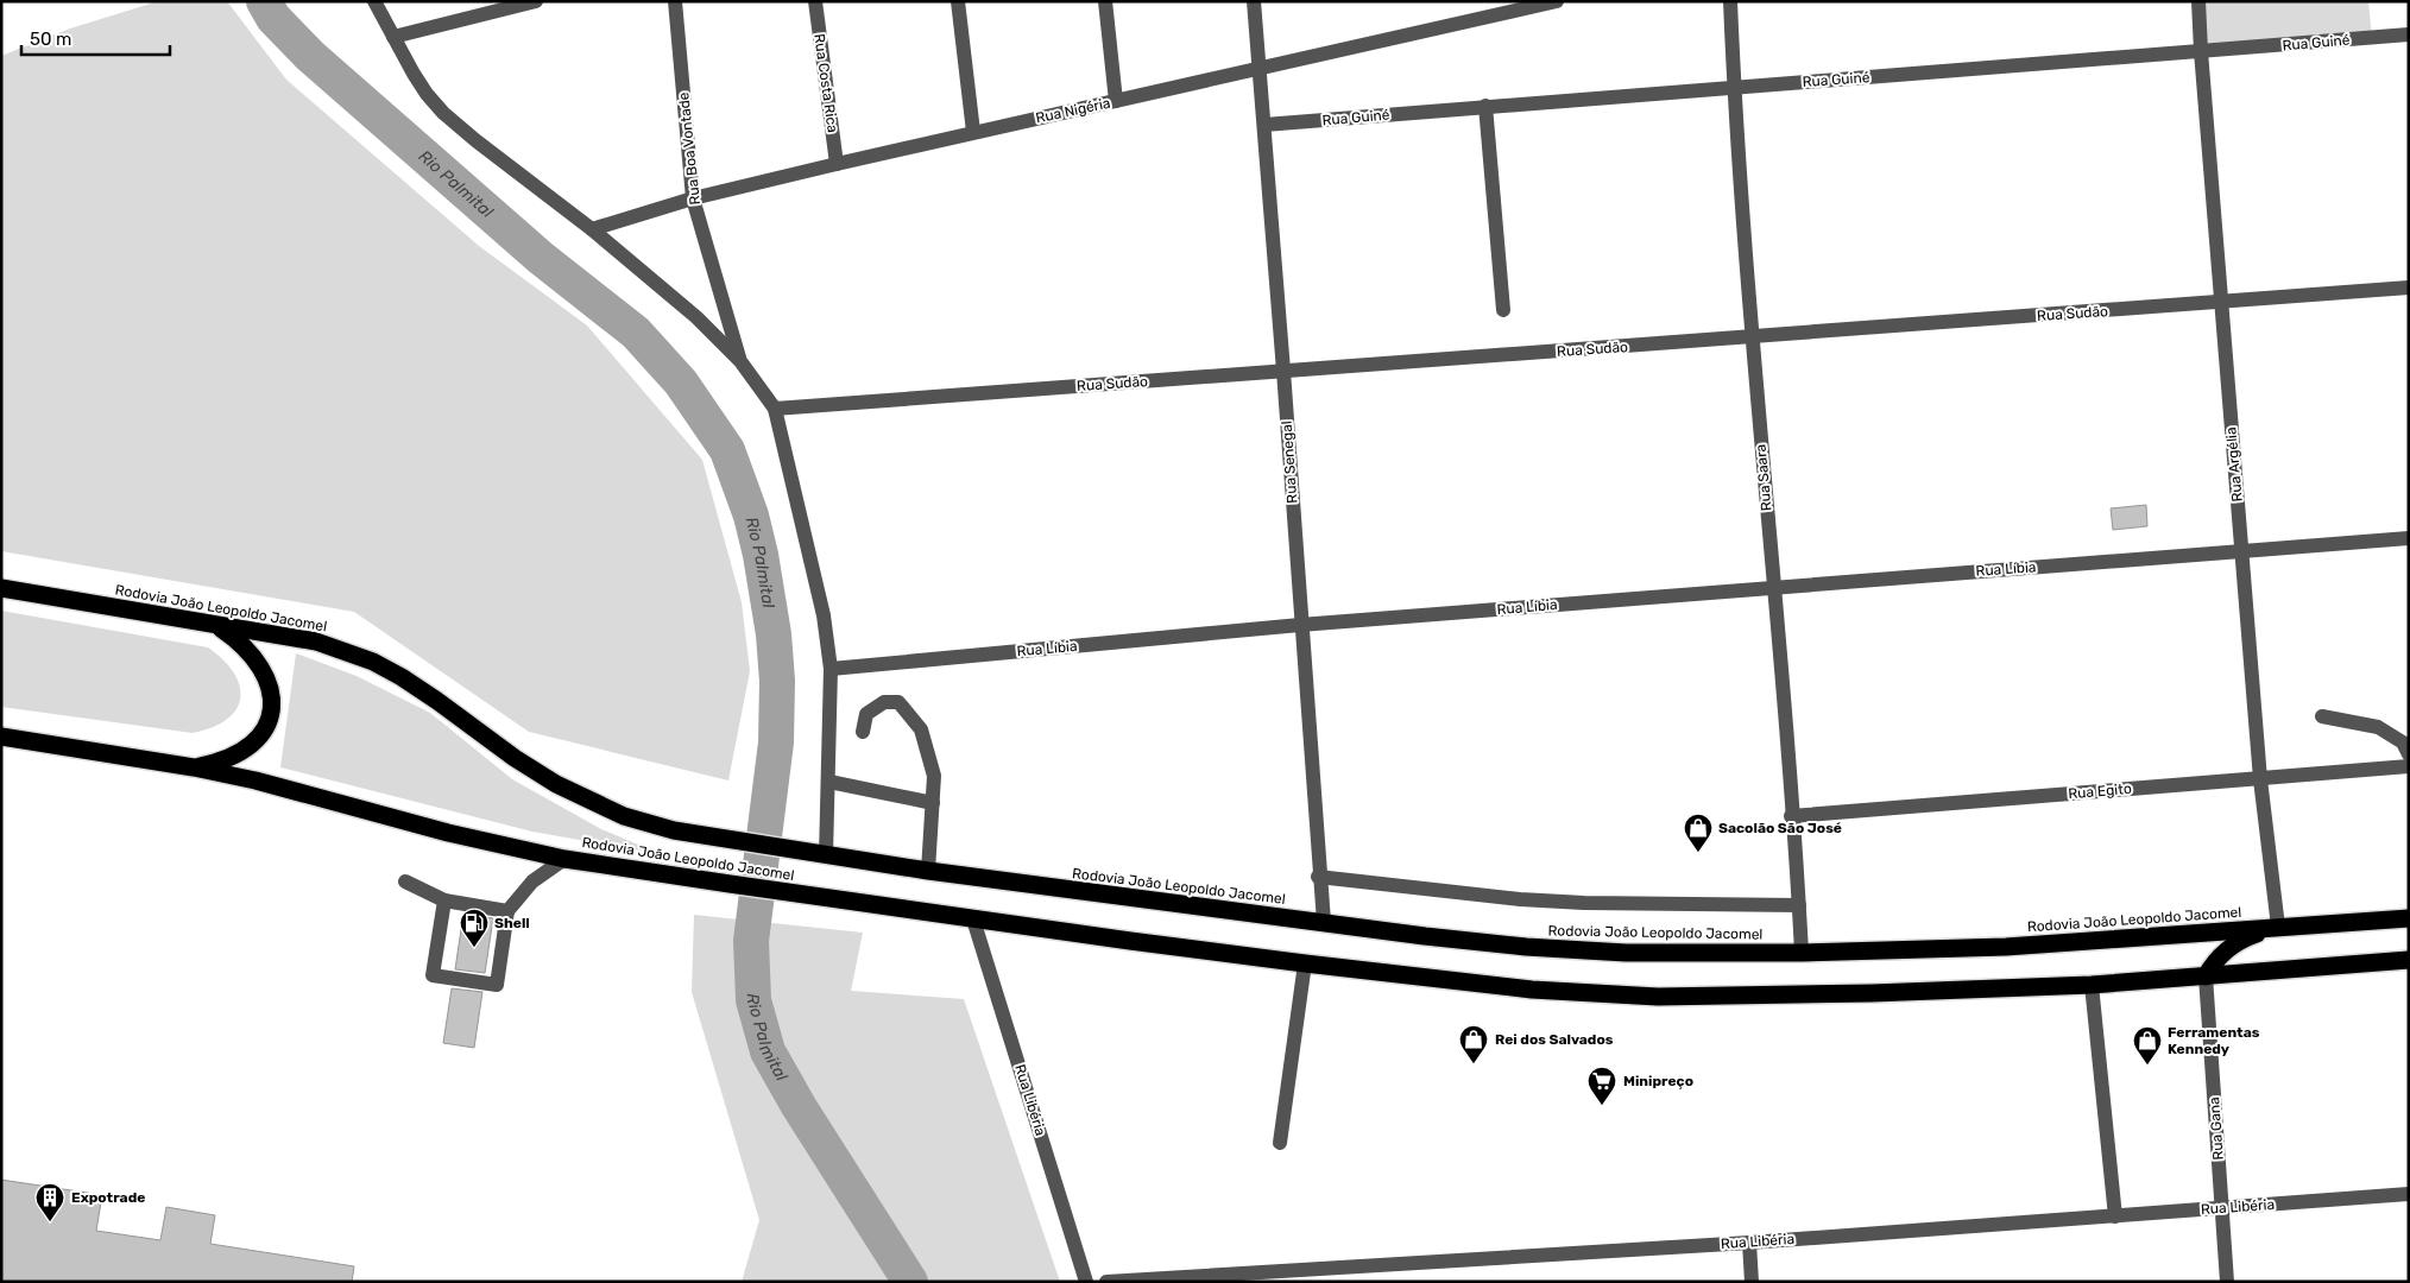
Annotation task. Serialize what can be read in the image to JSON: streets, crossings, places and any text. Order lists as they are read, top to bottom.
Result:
{
  "streets": {
    "highway": ["Rodovia João Leopoldo Jacomel"],
    "street": [
      "Rua Guiné",
      "Rua Costa Rica",
      "Rua Nigéria",
      "Rua Boa Vontade",
      "Rua Sudão",
      "Rua Senegal",
      "Rua Argélia",
      "Rua Saara",
      "Rua Líbia",
      "Rua Egito",
      "Rua Libéria",
      "Rua Gana"
    ]
  },
  "crossings": [
    ["Rua Guiné", "Rua Senegal"],
    ["Rua Guiné", "Rua Argélia"],
    ["Rua Guiné", "Rua Saara"],
    ["Rua Costa Rica", "Rua Nigéria"],
    ["Rua Nigéria", "Rua Boa Vontade"],
    ["Rua Nigéria", "Rua Senegal"],
    ["Rua Sudão", "Rua Senegal"],
    ["Rua Sudão", "Rua Argélia"],
    ["Rua Sudão", "Rua Saara"],
    ["Rua Senegal", "Rua Líbia"],
    ["Rua Senegal", "Rodovia João Leopoldo Jacomel"],
    ["Rua Argélia", "Rua Líbia"],
    ["Rua Argélia", "Rodovia João Leopoldo Jacomel"],
    ["Rua Argélia", "Rua Egito"],
    ["Rua Saara", "Rua Líbia"],
    ["Rua Saara", "Rodovia João Leopoldo Jacomel"],
    ["Rua Saara", "Rua Egito"],
    ["Rodovia João Leopoldo Jacomel", "Rua Libéria"],
    ["Rodovia João Leopoldo Jacomel", "Rua Gana"],
    ["Rua Libéria", "Rua Gana"]
  ],
  "water": ["Rio Palmital"],
  "places": {
    "shop": ["Sacolão São José", "Rei dos Salvados", "Ferramentas Kennedy"],
    "fuel station": ["Shell"],
    "supermarket": ["Minipreço"],
    "building": ["Expotrade"]
  },
  "scale_bar": "50 m"
}
